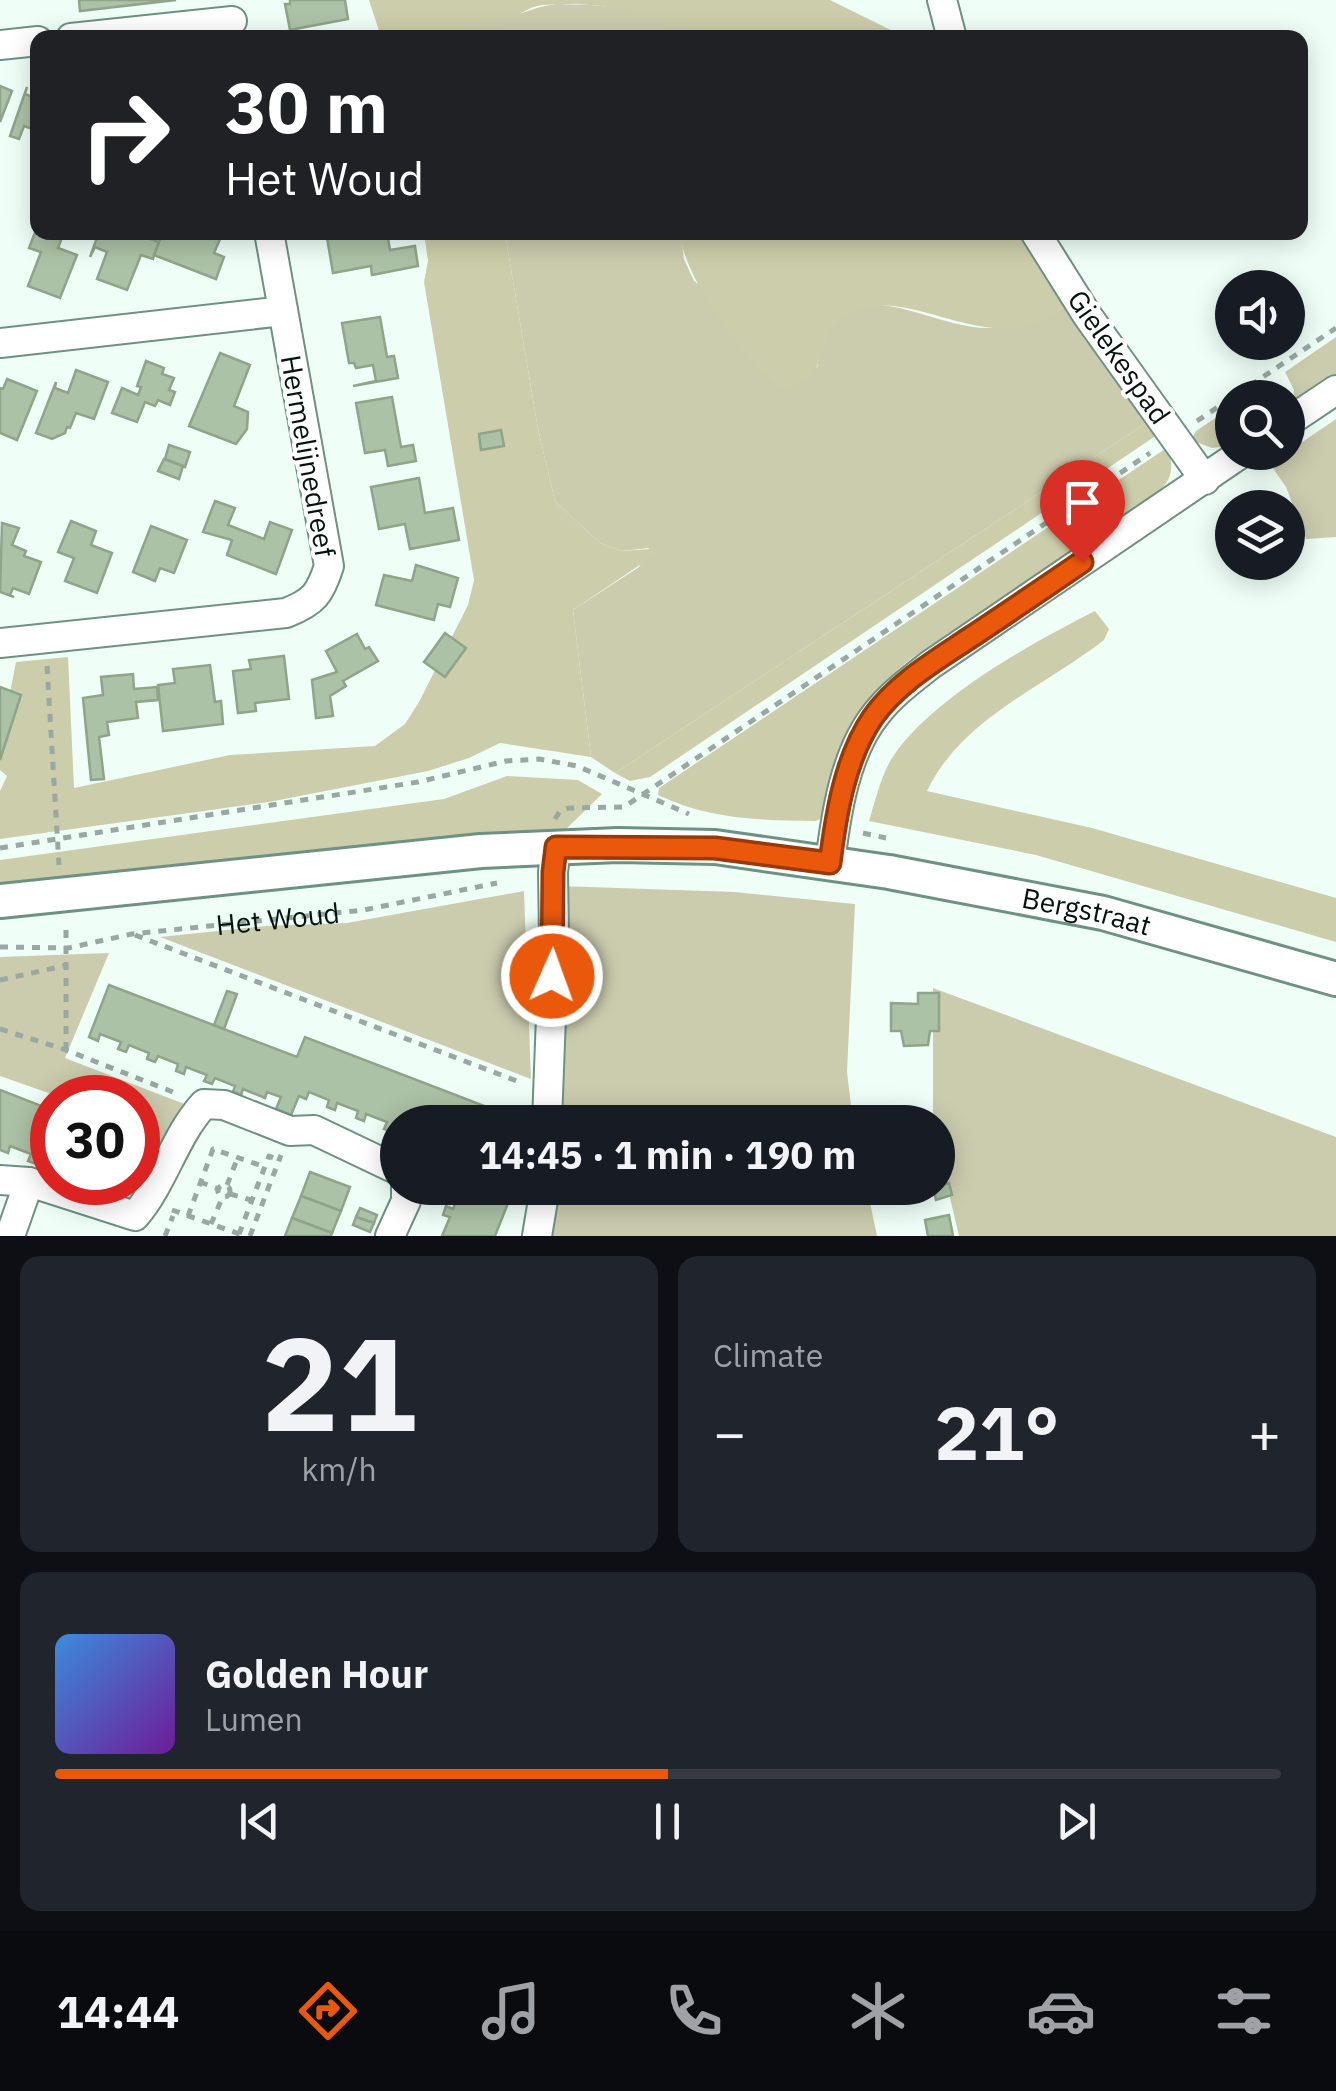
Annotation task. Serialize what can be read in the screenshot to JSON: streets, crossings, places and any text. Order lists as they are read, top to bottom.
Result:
{
  "streets": {
    "street": [
      "Gielekespad",
      "Hermelijnedreef",
      "Bergstraat",
      "Het Woud"
    ]
  },
  "crossings": [
    ["Bergstraat", "Het Woud"]
  ],
  "page": {
    "turn": ["30 m", "Het Woud"],
    "limit": "30",
    "trip": "14:45 · 1 min · 190 m",
    "tile": [
      ["21", "km/h"],
      "Climate"
    ],
    "heat": ["−", "21°", "+"],
    "song": ["Golden Hour", "Lumen"],
    "tabs": "14:44"
  }
}
